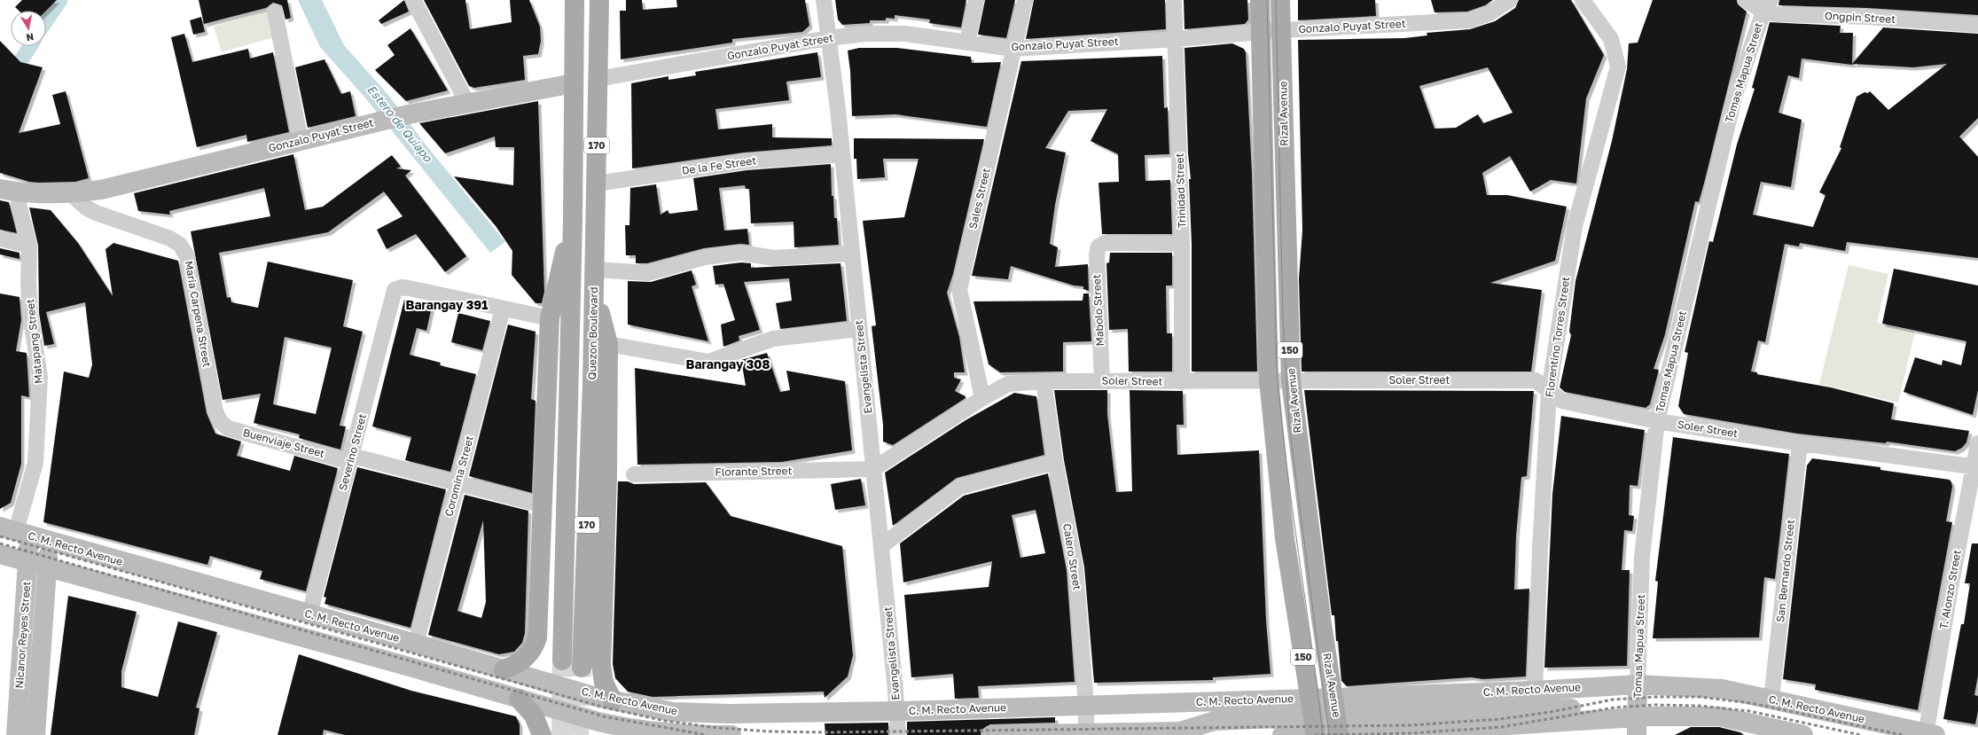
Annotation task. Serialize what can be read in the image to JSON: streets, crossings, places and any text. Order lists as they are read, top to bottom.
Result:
{
  "streets": {
    "main road": [
      "Gonzalo Puyat Street",
      "Tomas Mapua Street",
      "Rizal Avenue",
      "170",
      "Quezon Boulevard",
      "150",
      "C. M. Recto Avenue",
      "Nicanor Reyes Street"
    ],
    "street": [
      "Ongpin Street",
      "De la Fe Street",
      "Trinidad Street",
      "Sales Street",
      "Mabolo Street",
      "Maria Carpena Street",
      "Florentino Torres Street",
      "Matapang Street",
      "Evangelista Street",
      "Soler Street",
      "Buenviaje Street",
      "Severino Street",
      "Florante Street",
      "Coromina Street",
      "Calero Street",
      "San Bernardo Street",
      "T. Alonzo Street"
    ]
  },
  "crossings": [
    ["Ongpin Street", "Tomas Mapua Street"],
    ["Gonzalo Puyat Street", "Rizal Avenue"],
    ["Gonzalo Puyat Street", "170"],
    ["Gonzalo Puyat Street", "Trinidad Street"],
    ["Gonzalo Puyat Street", "Sales Street"],
    ["Gonzalo Puyat Street", "Maria Carpena Street"],
    ["Gonzalo Puyat Street", "Quezon Boulevard"],
    ["Gonzalo Puyat Street", "Matapang Street"],
    ["Gonzalo Puyat Street", "Evangelista Street"],
    ["Tomas Mapua Street", "Soler Street"],
    ["Tomas Mapua Street", "C. M. Recto Avenue"],
    ["Rizal Avenue", "Soler Street"],
    ["Rizal Avenue", "C. M. Recto Avenue"],
    ["De la Fe Street", "Quezon Boulevard"],
    ["De la Fe Street", "Evangelista Street"],
    ["Trinidad Street", "Mabolo Street"],
    ["Trinidad Street", "Soler Street"],
    ["Sales Street", "Soler Street"],
    ["Mabolo Street", "Soler Street"],
    ["Maria Carpena Street", "Buenviaje Street"],
    ["Florentino Torres Street", "Soler Street"],
    ["Florentino Torres Street", "C. M. Recto Avenue"],
    ["Matapang Street", "C. M. Recto Avenue"],
    ["Matapang Street", "Nicanor Reyes Street"],
    ["Evangelista Street", "Soler Street"],
    ["Evangelista Street", "Florante Street"],
    ["Evangelista Street", "C. M. Recto Avenue"],
    ["Soler Street", "Florante Street"],
    ["Soler Street", "Calero Street"],
    ["Soler Street", "San Bernardo Street"],
    ["Soler Street", "T. Alonzo Street"],
    ["Buenviaje Street", "Severino Street"],
    ["Buenviaje Street", "Coromina Street"],
    ["Severino Street", "Coromina Street"],
    ["Severino Street", "C. M. Recto Avenue"],
    ["Coromina Street", "C. M. Recto Avenue"],
    ["C. M. Recto Avenue", "Calero Street"],
    ["C. M. Recto Avenue", "San Bernardo Street"],
    ["C. M. Recto Avenue", "T. Alonzo Street"],
    ["C. M. Recto Avenue", "Nicanor Reyes Street"]
  ],
  "districts": ["Barangay 391", "Barangay 308"],
  "water": ["Estero de Quiapo"],
  "north": "bottom"
}
